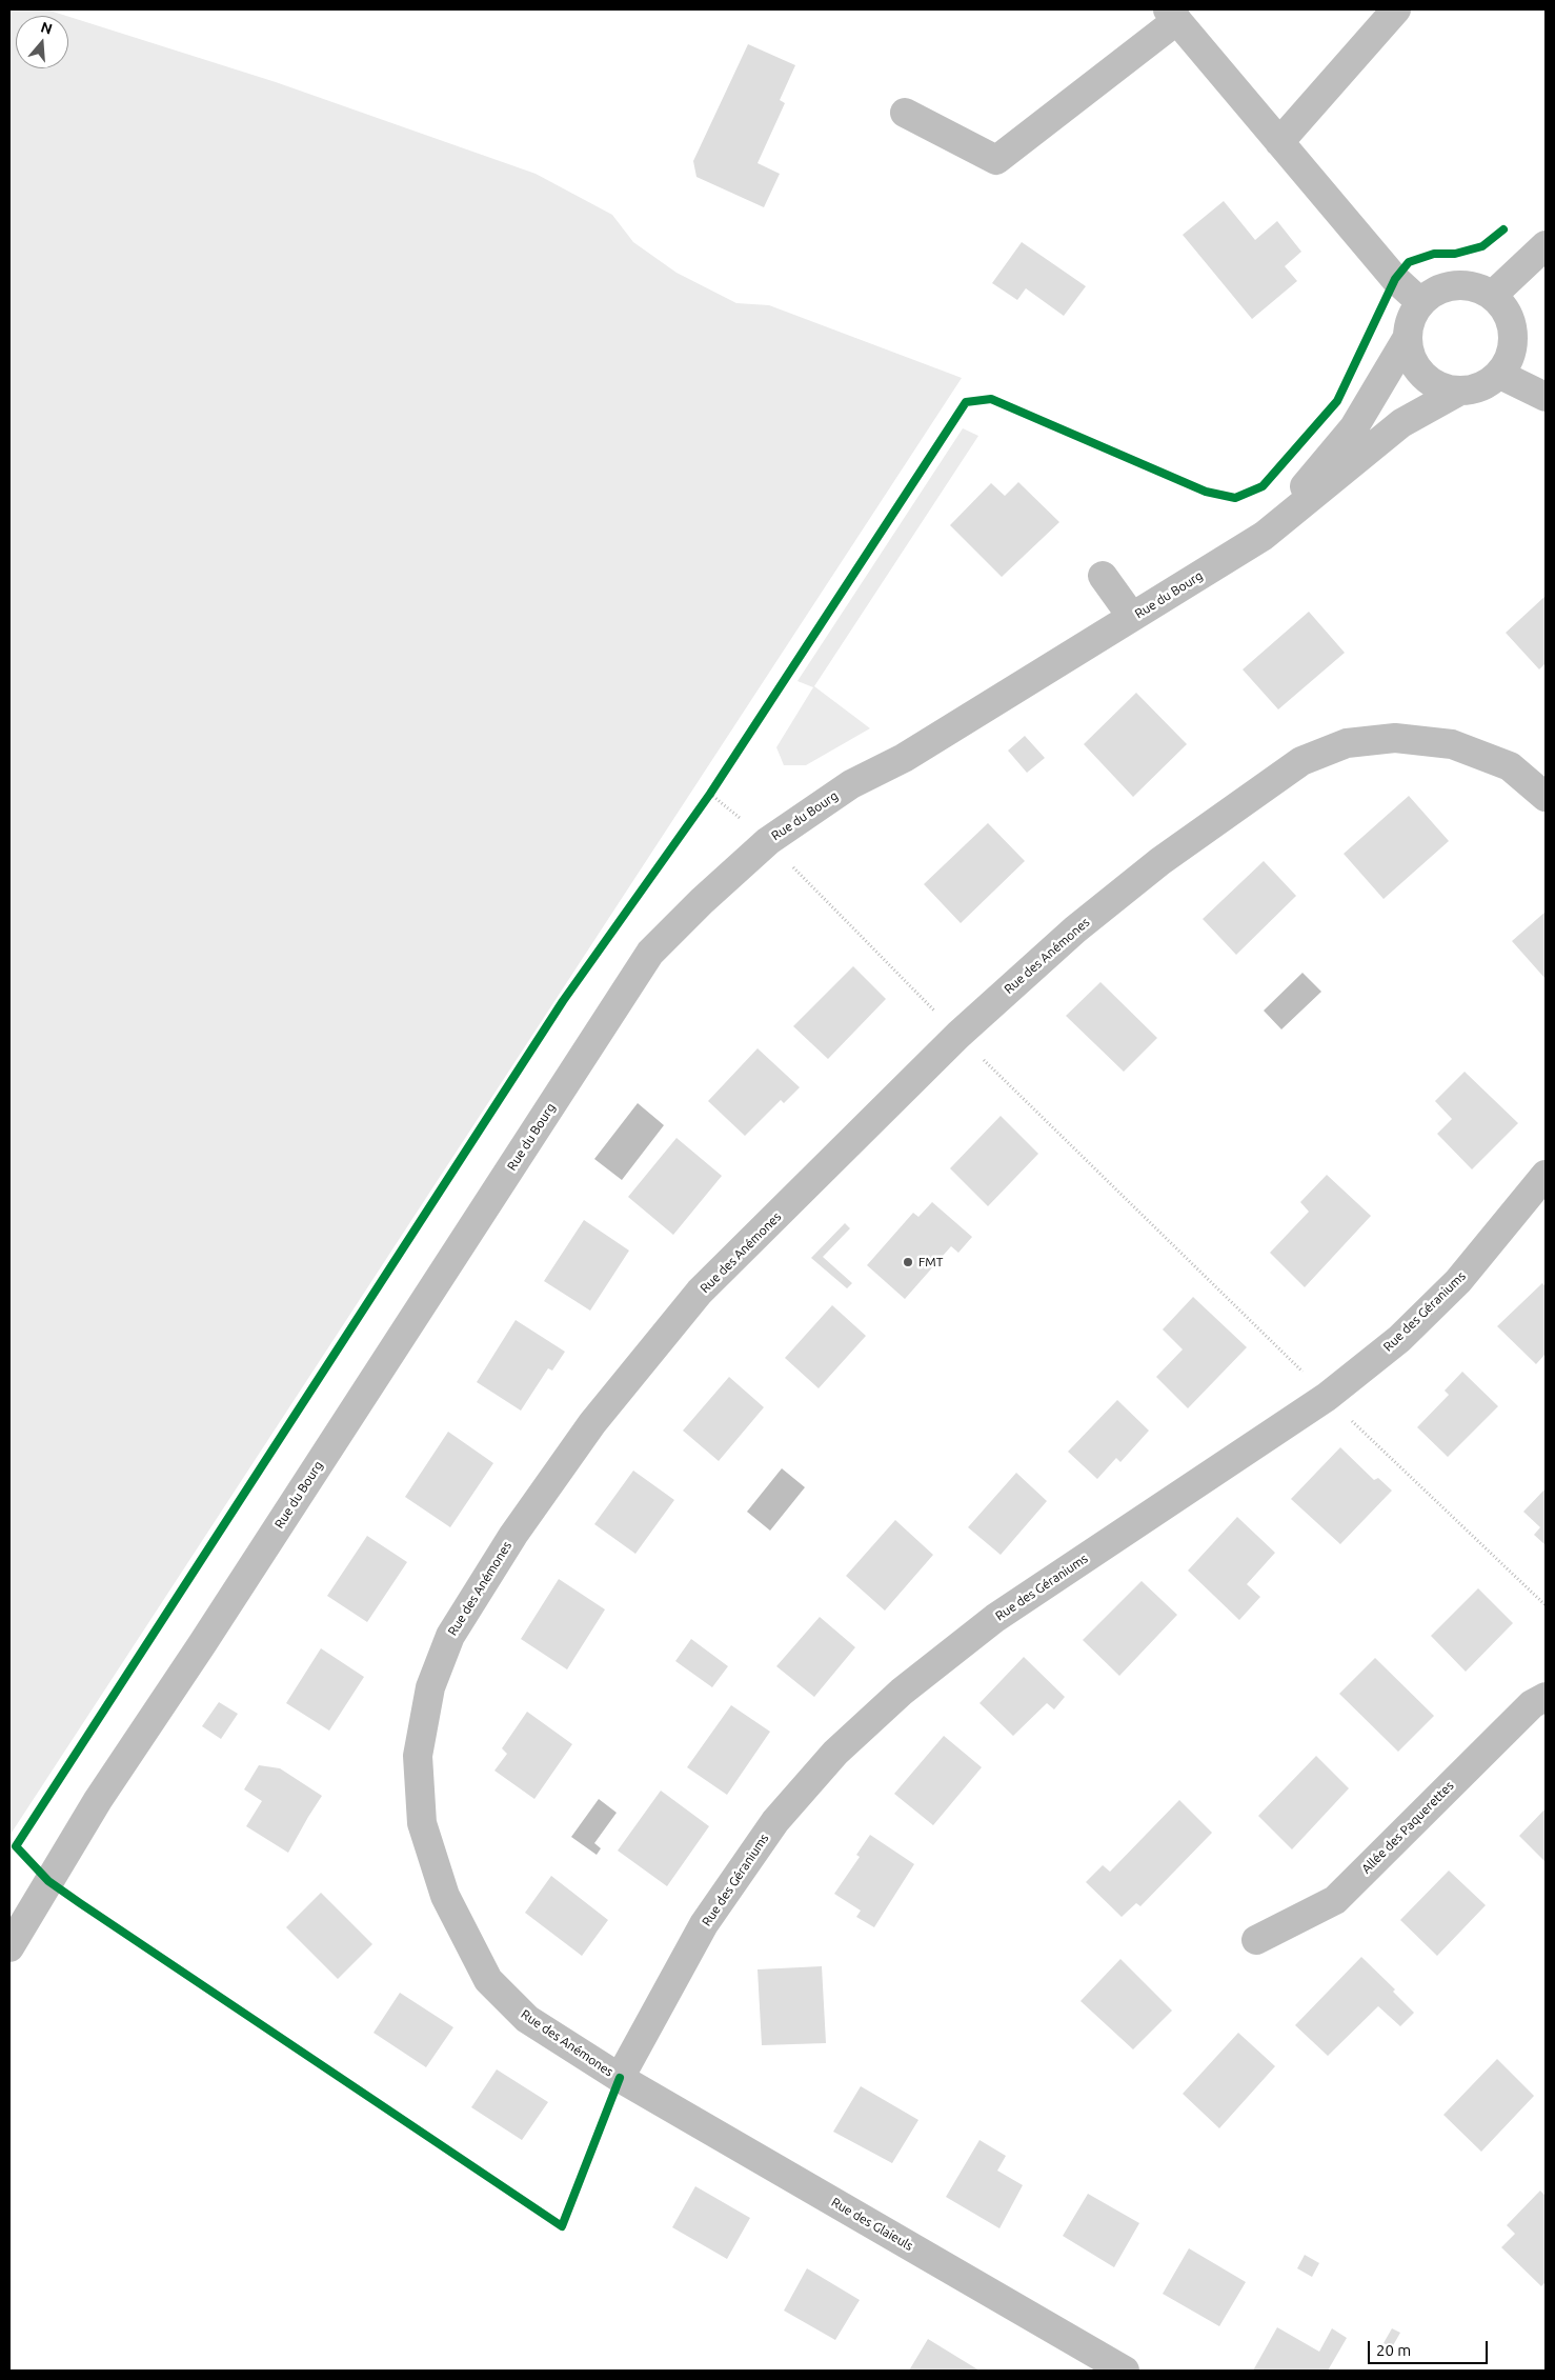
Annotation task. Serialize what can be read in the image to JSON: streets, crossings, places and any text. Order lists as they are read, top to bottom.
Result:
{
  "streets": {
    "street": [
      "Rue du Bourg",
      "Rue des Anémones",
      "Rue des Géraniums",
      "Allée des Paquerettes",
      "Rue des Glaieuls"
    ]
  },
  "crossings": [
    ["Rue des Anémones", "Rue des Géraniums"],
    ["Rue des Anémones", "Rue des Glaieuls"],
    ["Rue des Géraniums", "Rue des Glaieuls"]
  ],
  "places": ["FMT"],
  "scale_bar": "20 m",
  "north": "top"
}
